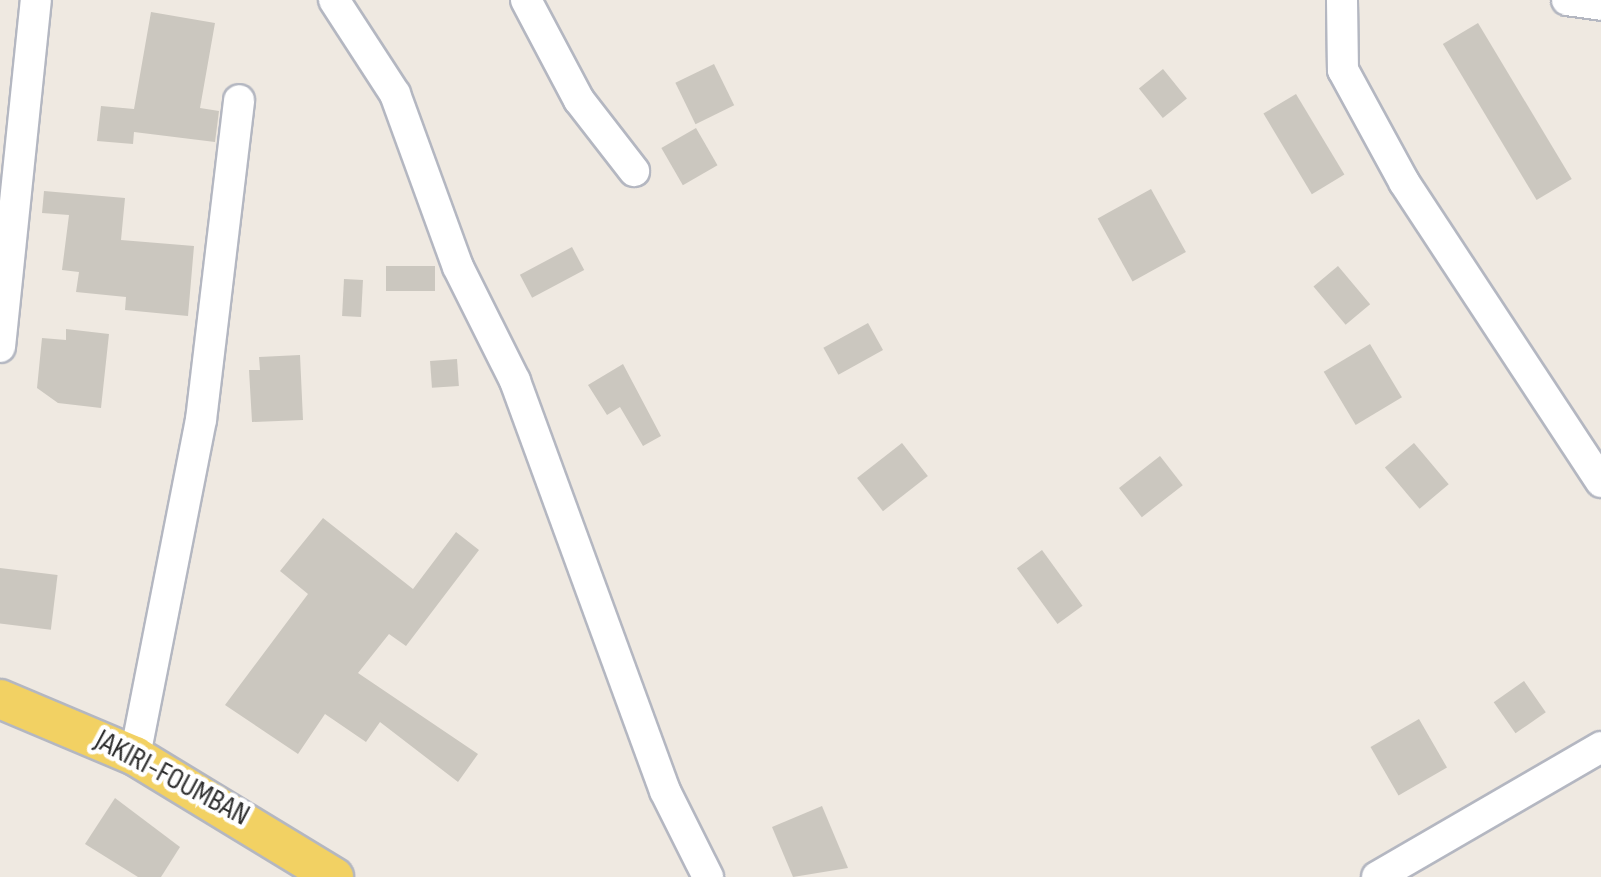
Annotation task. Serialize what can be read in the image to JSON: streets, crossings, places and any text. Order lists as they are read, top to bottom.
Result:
{
  "streets": {
    "main road": ["JAKIRI-FOUMBAN"]
  }
}
